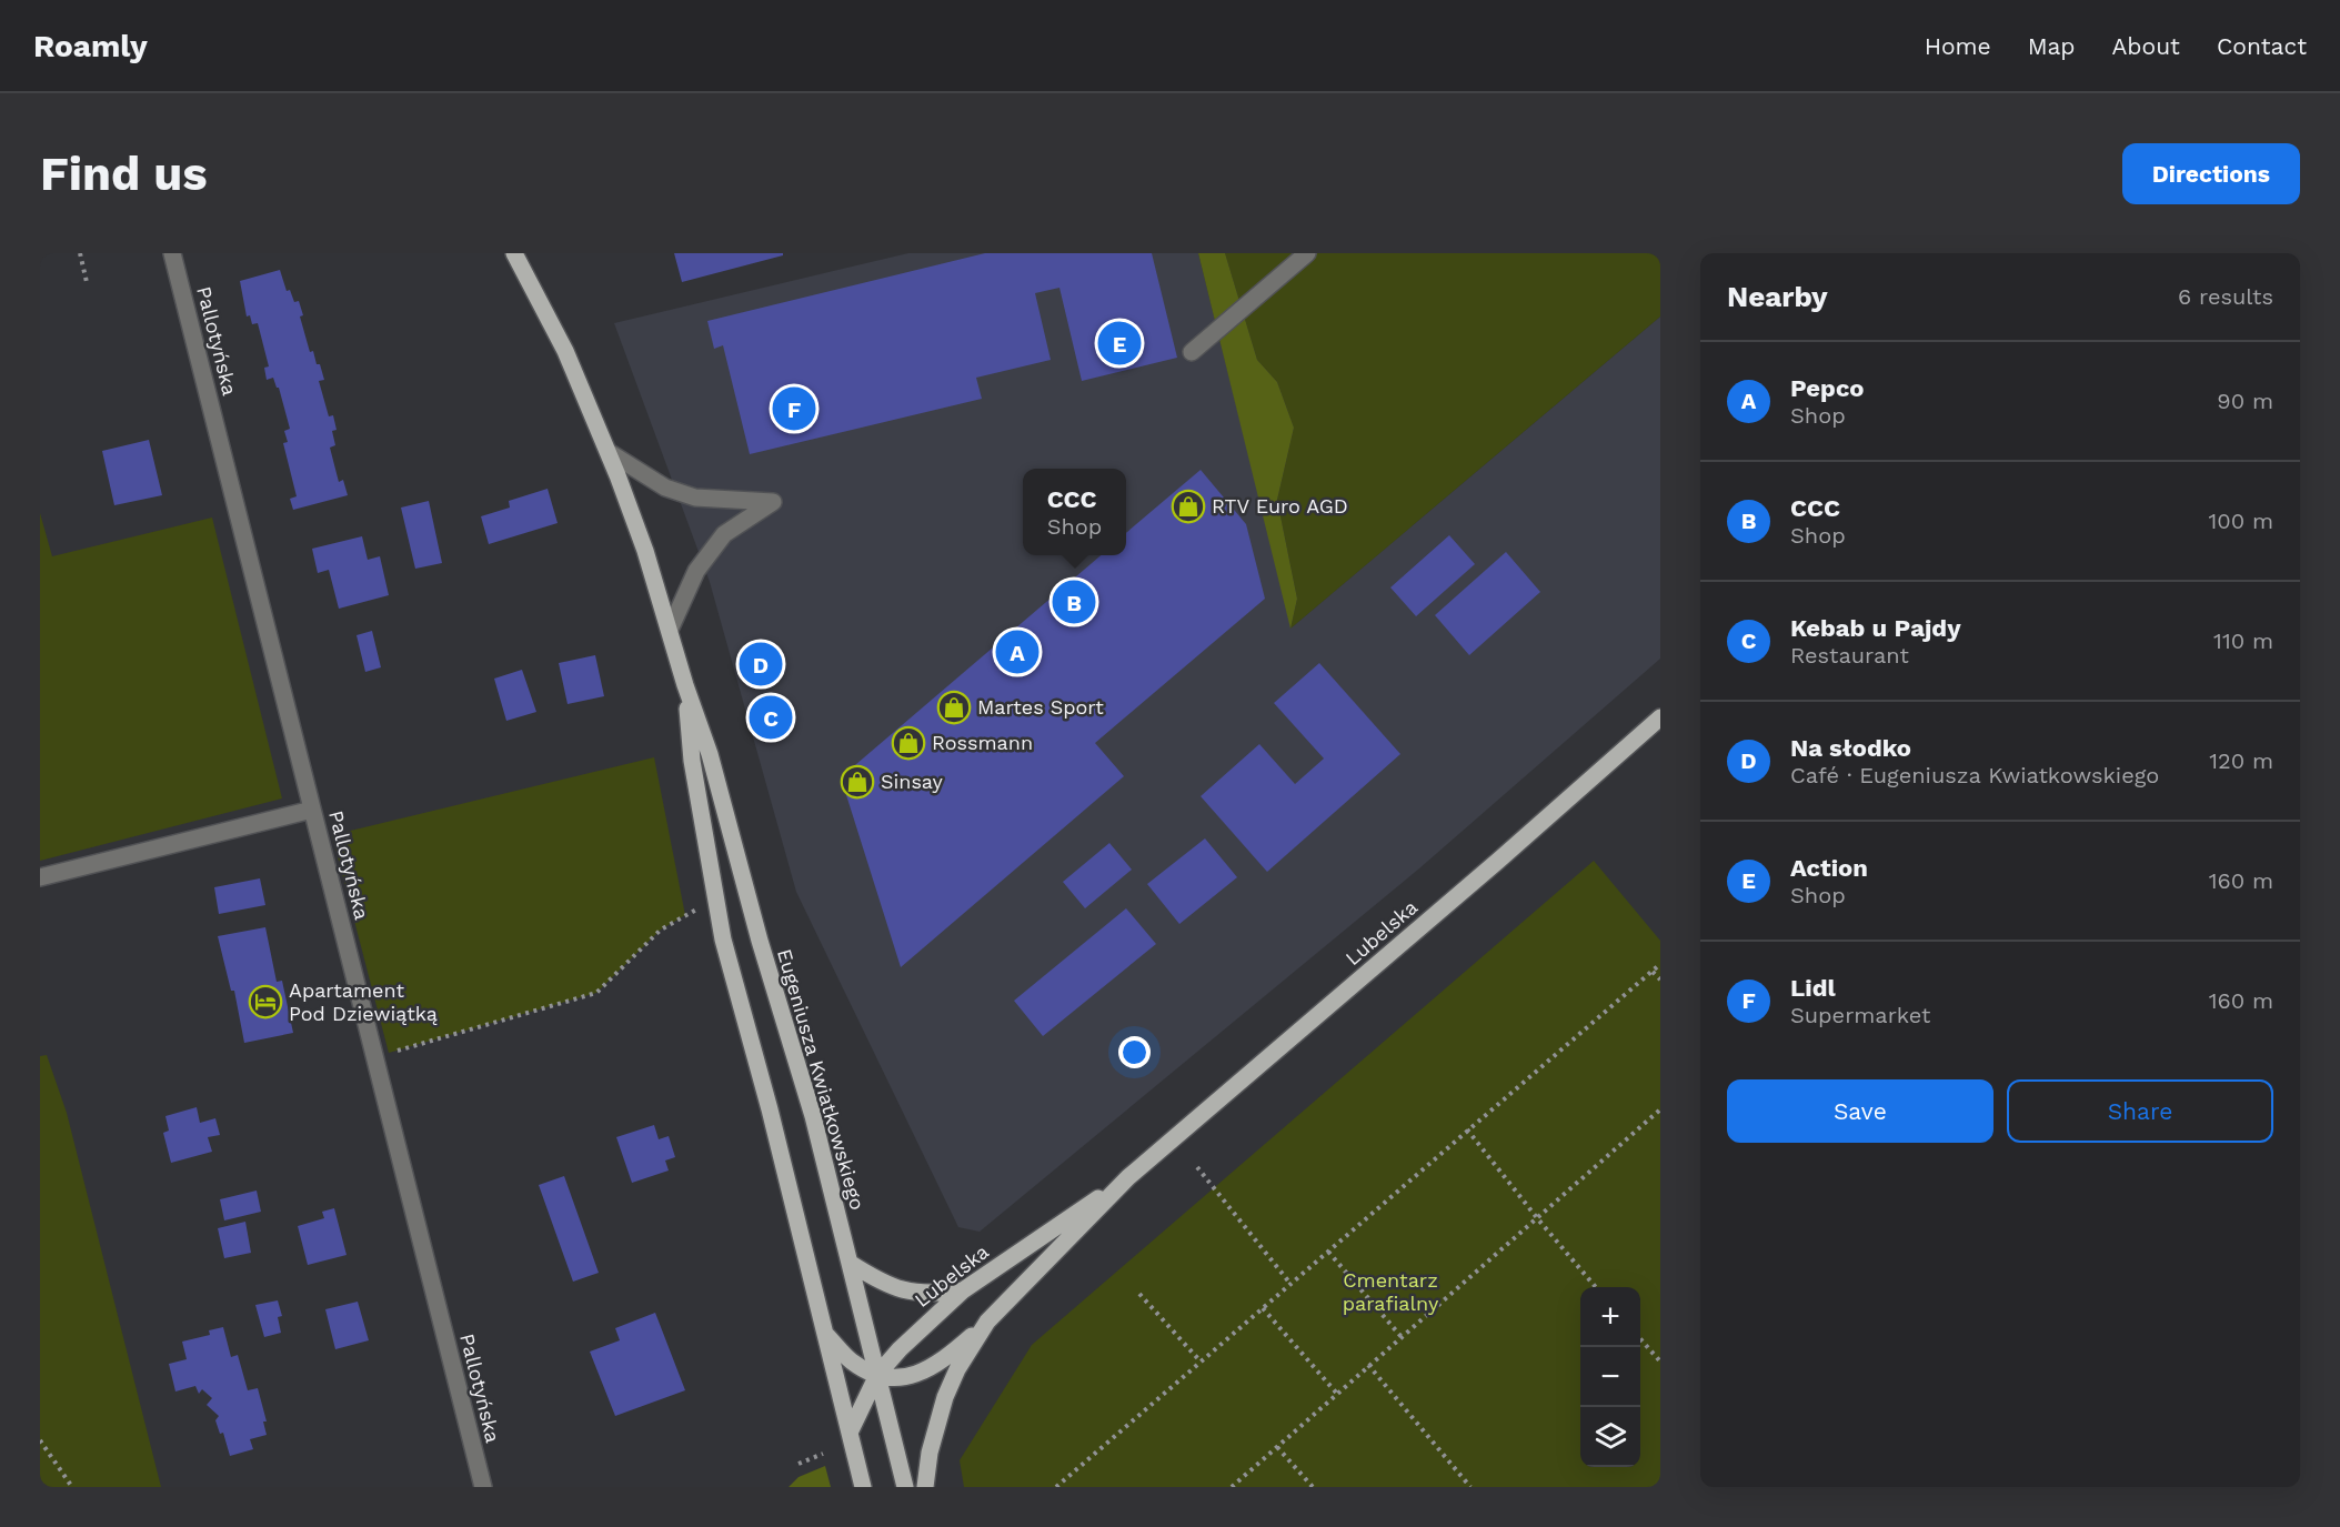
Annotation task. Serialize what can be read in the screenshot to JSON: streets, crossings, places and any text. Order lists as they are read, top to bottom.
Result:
{
  "streets": {
    "main road": ["Lubelska", "Eugeniusza Kwiatkowskiego"],
    "street": ["Pallotyńska"]
  },
  "crossings": [
    ["Lubelska", "Eugeniusza Kwiatkowskiego"]
  ],
  "parks": ["Cmentarz parafialny"],
  "places": {
    "shop": [
      "RTV Euro AGD",
      "Martes Sport",
      "Rossmann",
      "Sinsay"
    ],
    "hotel": ["Apartament Pod Dziewiątką"]
  },
  "page": {
    "header": "Roamly",
    "nav": [
      "Home",
      "Map",
      "About",
      "Contact"
    ],
    "buttons": [
      "Directions",
      ["Save", "Share"]
    ],
    "title": "Find us",
    "heading": ["Nearby", "6 results"],
    "pins": [
      "E",
      "F",
      "B",
      "A",
      "D",
      "C"
    ],
    "list": [
      {
        "mark": "A",
        "name": "Pepco",
        "note": "Shop",
        "value": "90 m"
      },
      {
        "mark": "B",
        "name": "CCC",
        "note": "Shop",
        "value": "100 m"
      },
      {
        "mark": "C",
        "name": "Kebab u Pajdy",
        "note": "Restaurant",
        "value": "110 m"
      },
      {
        "mark": "D",
        "name": "Na słodko",
        "note": "Café · Eugeniusza Kwiatkowskiego",
        "value": "120 m"
      },
      {
        "mark": "E",
        "name": "Action",
        "note": "Shop",
        "value": "160 m"
      },
      {
        "mark": "F",
        "name": "Lidl",
        "note": "Supermarket",
        "value": "160 m"
      }
    ],
    "popup": ["CCC", "Shop"],
    "map_buttons": ["+", "−"]
  }
}
